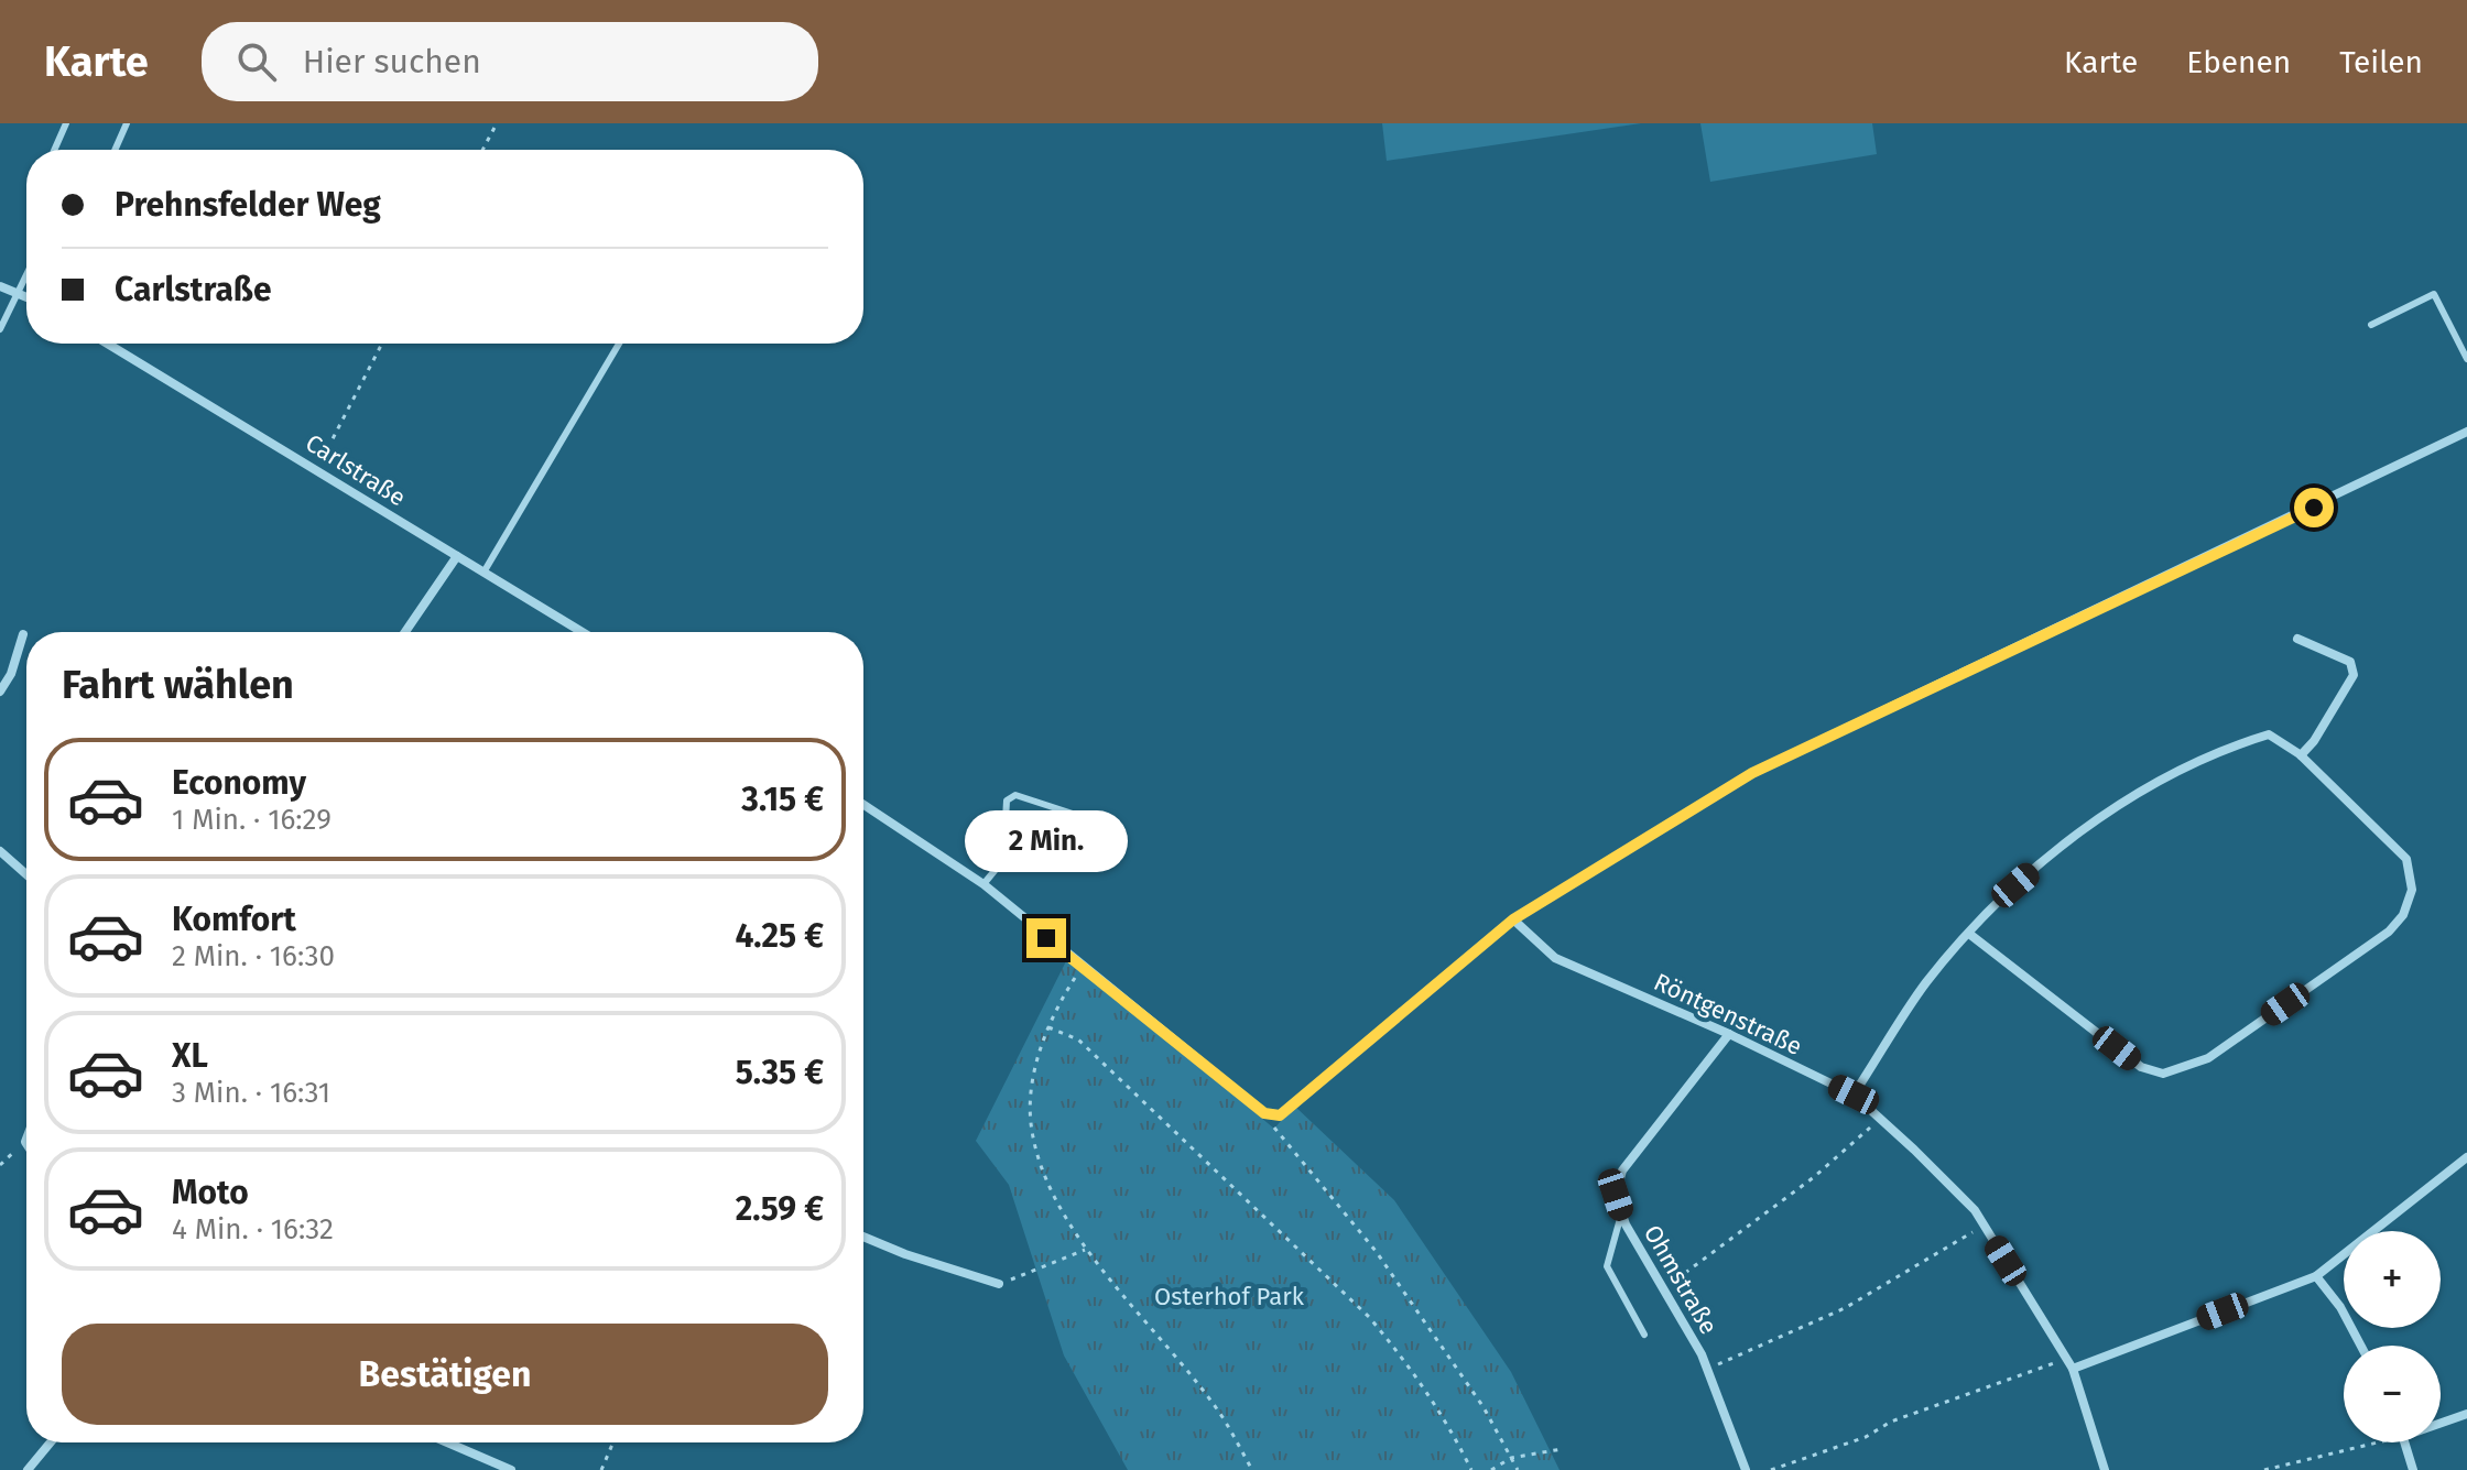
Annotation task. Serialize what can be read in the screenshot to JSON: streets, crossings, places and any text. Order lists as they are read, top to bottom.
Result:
{
  "streets": {
    "street": ["Carlstraße", "Röntgenstraße", "Ohmstraße"]
  },
  "crossings": [
    ["Röntgenstraße", "Ohmstraße"]
  ],
  "parks": ["Osterhof Park"],
  "page": {
    "header": "Karte",
    "search": "Hier suchen",
    "nav": ["Karte", "Ebenen", "Teilen"],
    "banner": ["Prehnsfelder Weg", "Carlstraße"],
    "heading": "Fahrt wählen",
    "list": [
      {
        "name": "Economy",
        "note": "1 Min. · 16:29",
        "value": "3.15 €"
      },
      {
        "name": "Komfort",
        "note": "2 Min. · 16:30",
        "value": "4.25 €"
      },
      {
        "name": "XL",
        "note": "3 Min. · 16:31",
        "value": "5.35 €"
      },
      {
        "name": "Moto",
        "note": "4 Min. · 16:32",
        "value": "2.59 €"
      }
    ],
    "bubble": "2 Min.",
    "map_buttons": ["+", "−"],
    "buttons": "Bestätigen"
  }
}
